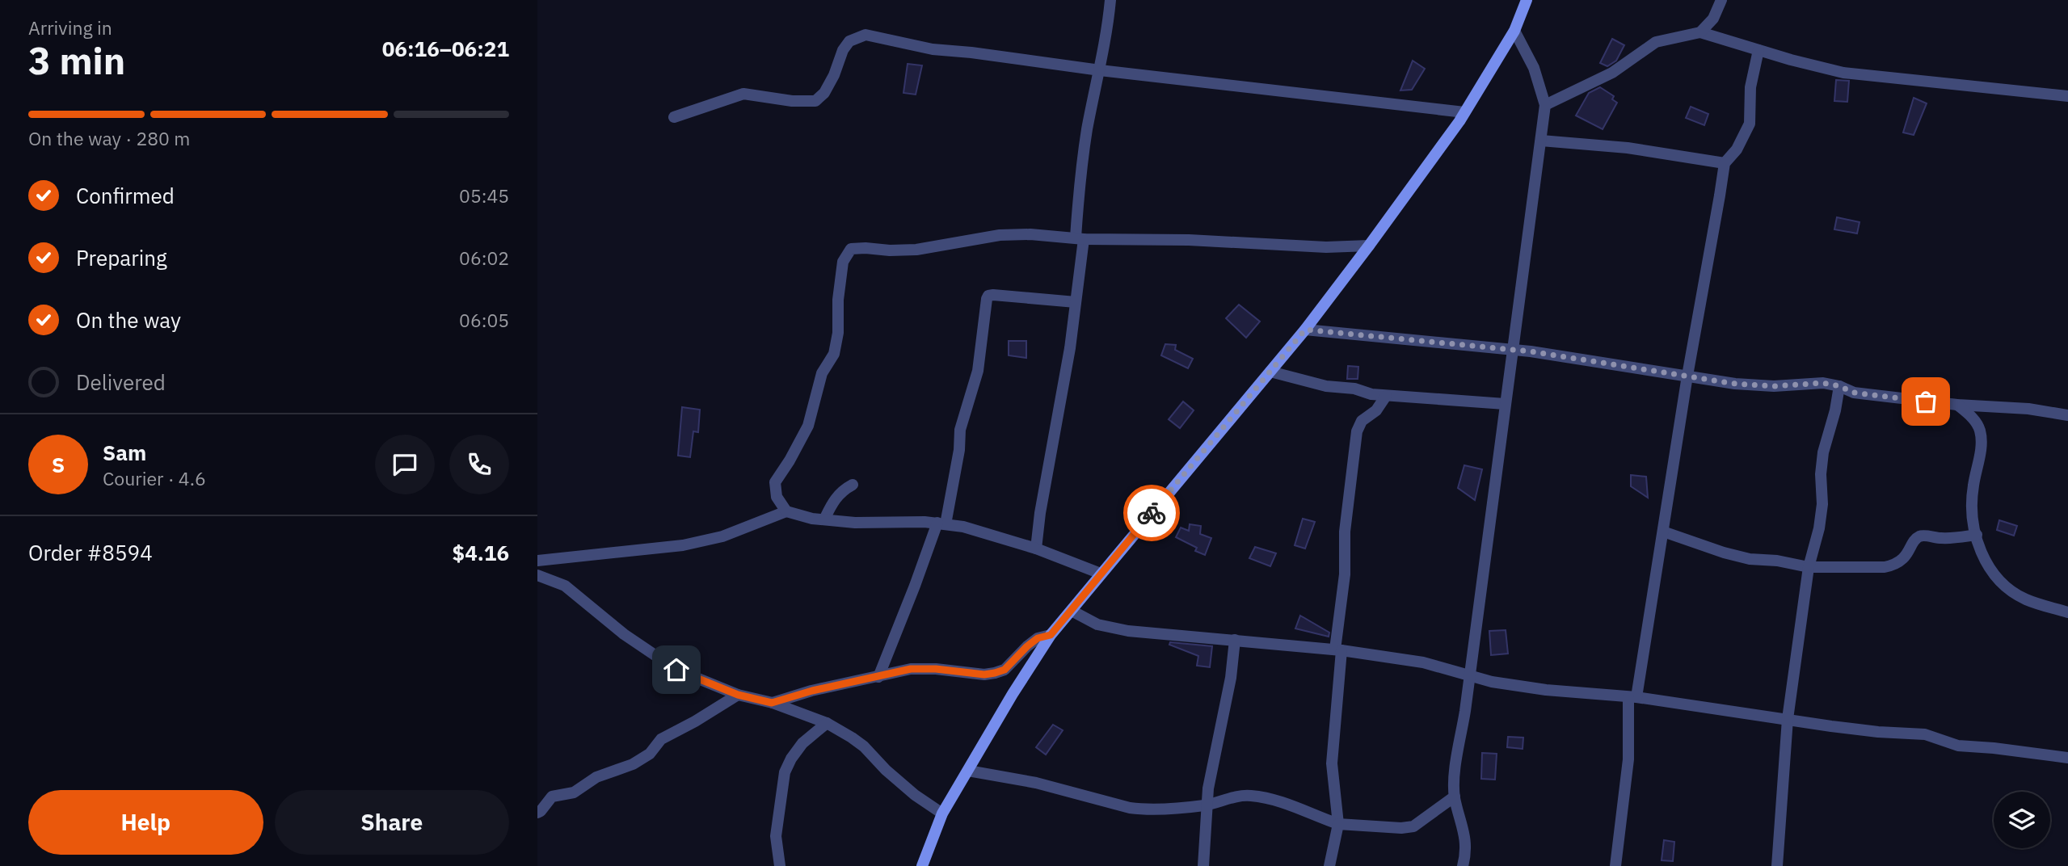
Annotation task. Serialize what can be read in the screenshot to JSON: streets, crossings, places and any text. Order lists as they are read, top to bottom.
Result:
{
  "page": {
    "heading": ["3 min", "Arriving in", "06:16–06:21"],
    "panel": [
      "Sam",
      "Courier · 4.6",
      "Order #8594",
      "$4.16"
    ],
    "bar": "On the way · 280 m",
    "list": [
      ["Confirmed", "05:45"],
      ["Preparing", "06:02"],
      ["On the way", "06:05"],
      "Delivered"
    ],
    "round": "S",
    "buttons": ["Help", "Share"]
  }
}
